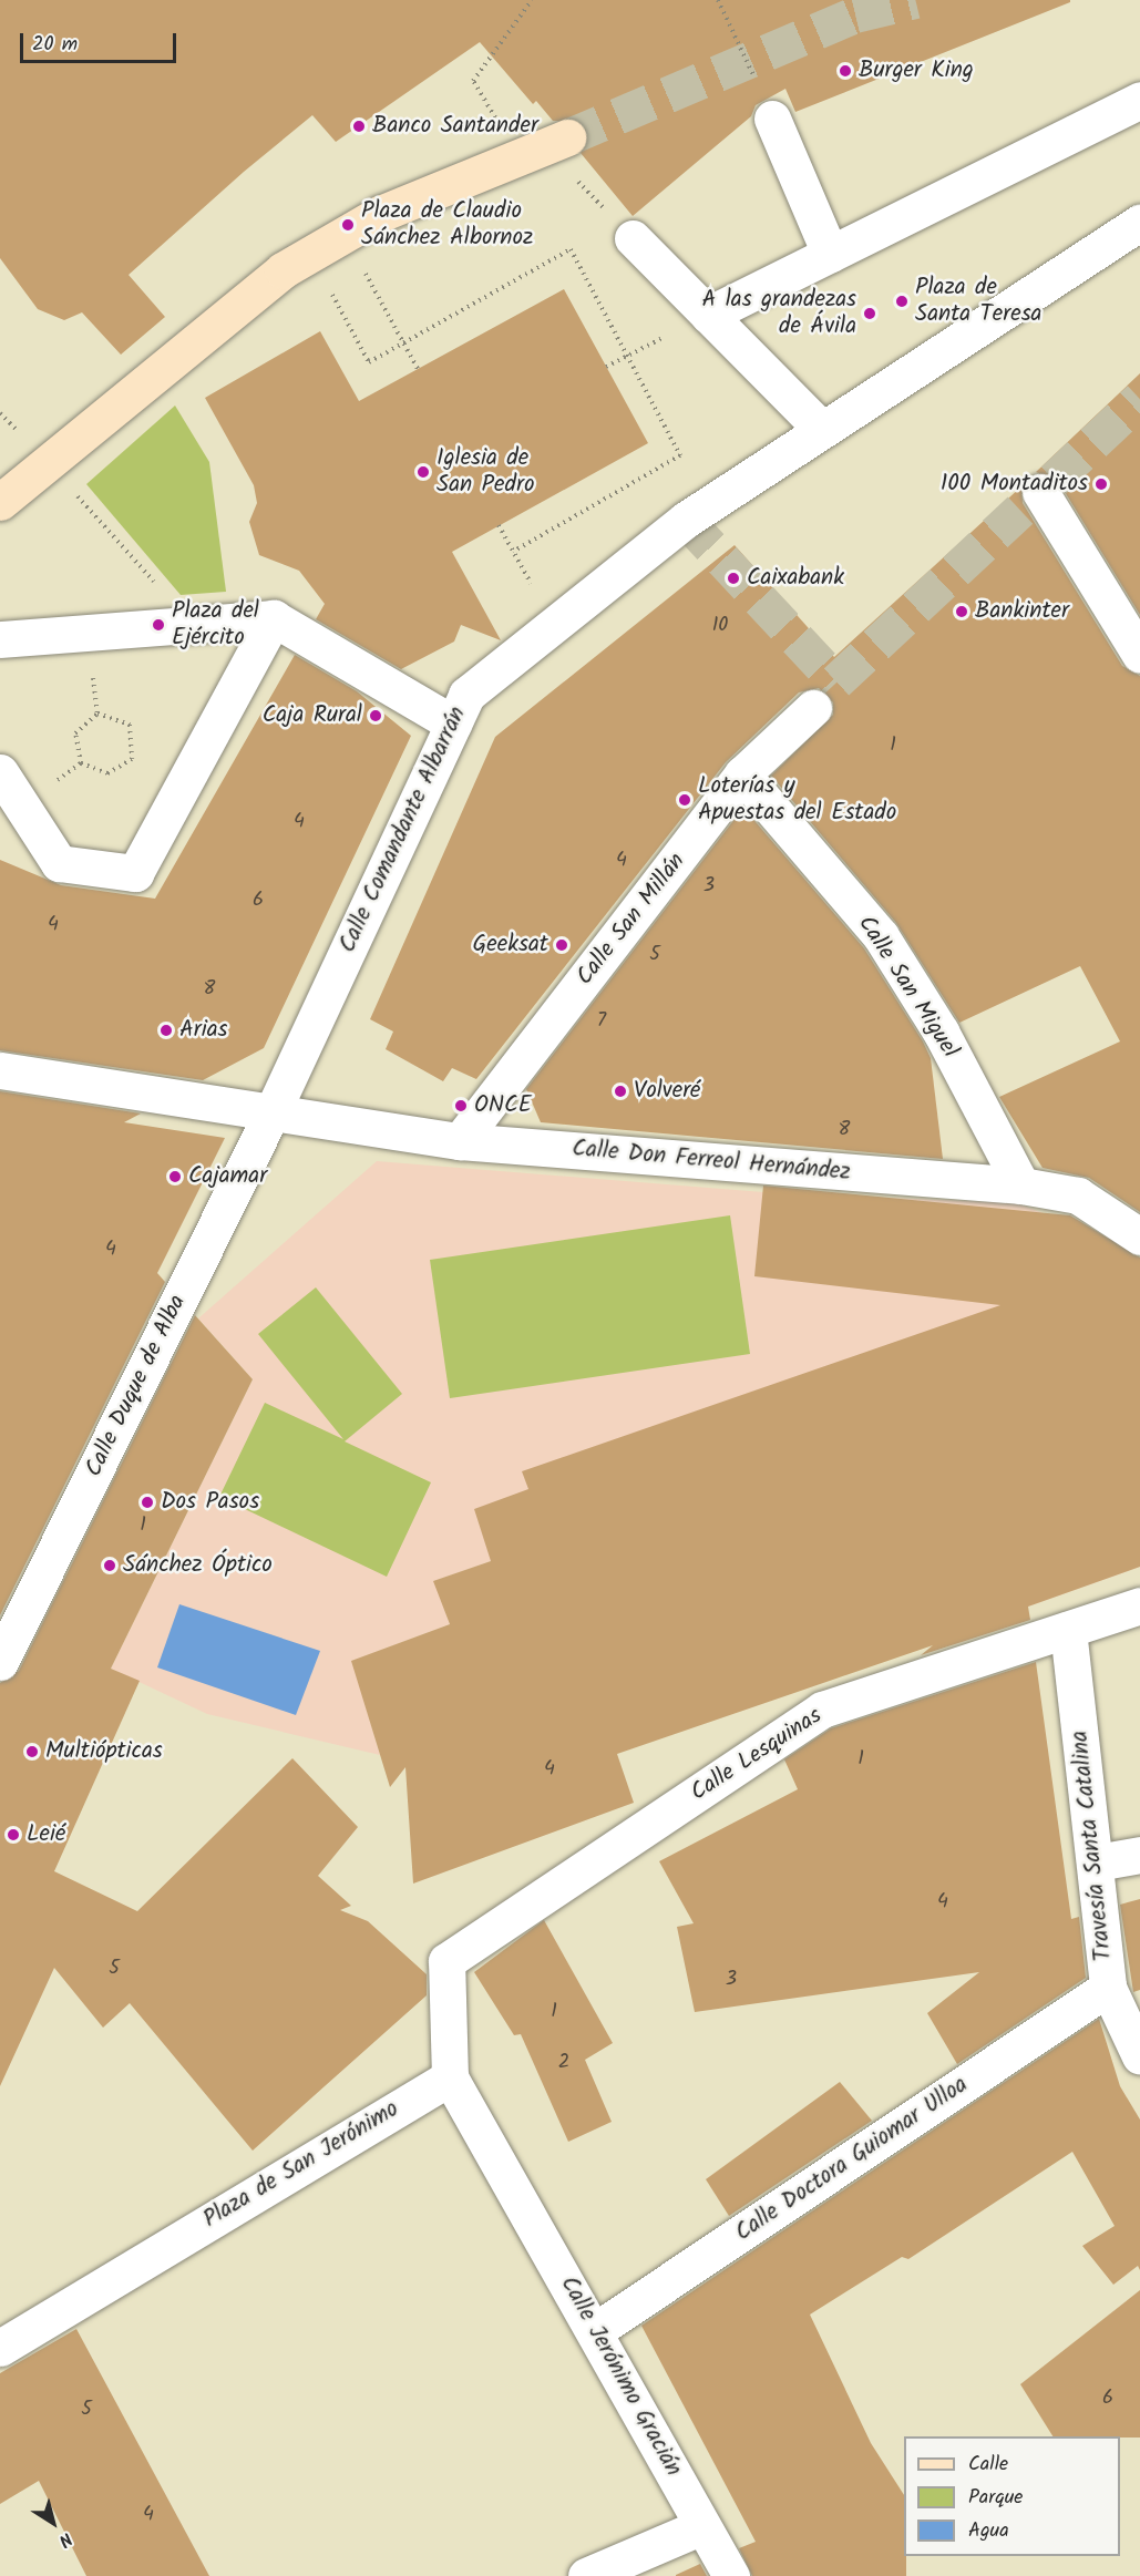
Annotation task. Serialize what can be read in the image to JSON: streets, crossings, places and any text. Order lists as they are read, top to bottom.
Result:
{
  "streets": {
    "street": [
      "Calle Comandante Albarrán",
      "Calle San Millán",
      "Calle San Miguel",
      "Calle Don Ferreol Hernández",
      "Calle Duque de Alba",
      "Calle Lesquinas",
      "Travesía Santa Catalina",
      "Calle Doctora Guiomar Ulloa",
      "Plaza de San Jerónimo",
      "Calle Jerónimo Gracián"
    ]
  },
  "crossings": [
    ["Calle Comandante Albarrán", "Calle Don Ferreol Hernández"],
    ["Calle Comandante Albarrán", "Calle Duque de Alba"],
    ["Calle San Millán", "Calle San Miguel"],
    ["Calle San Millán", "Calle Don Ferreol Hernández"],
    ["Calle San Miguel", "Calle Don Ferreol Hernández"],
    ["Calle Don Ferreol Hernández", "Calle Duque de Alba"],
    ["Calle Lesquinas", "Travesía Santa Catalina"],
    ["Calle Lesquinas", "Plaza de San Jerónimo"],
    ["Calle Lesquinas", "Calle Jerónimo Gracián"],
    ["Travesía Santa Catalina", "Calle Doctora Guiomar Ulloa"],
    ["Calle Doctora Guiomar Ulloa", "Calle Jerónimo Gracián"],
    ["Plaza de San Jerónimo", "Calle Jerónimo Gracián"]
  ],
  "places": [
    "Burger King",
    "Banco Santander",
    "Plaza de Claudio Sánchez Albornoz",
    "Plaza de Santa Teresa",
    "A las grandezas de Ávila",
    "Iglesia de San Pedro",
    "100 Montaditos",
    "Caixabank",
    "Bankinter",
    "Plaza del Ejército",
    "Caja Rural",
    "Loterías y Apuestas del Estado",
    "Geeksat",
    "Arias",
    "Volveré",
    "ONCE",
    "Cajamar",
    "Dos Pasos",
    "Sánchez Óptico",
    "Multiópticas",
    "Leié"
  ],
  "house_numbers": [
    "10",
    "1",
    "4",
    "4",
    "3",
    "6",
    "4",
    "5",
    "8",
    "7",
    "8",
    "4",
    "1",
    "1",
    "4",
    "4",
    "5",
    "3",
    "1",
    "2",
    "6",
    "5",
    "4"
  ],
  "legend": ["Calle", "Parque", "Agua"],
  "scale_bar": "20 m",
  "north": "bottom right"
}
